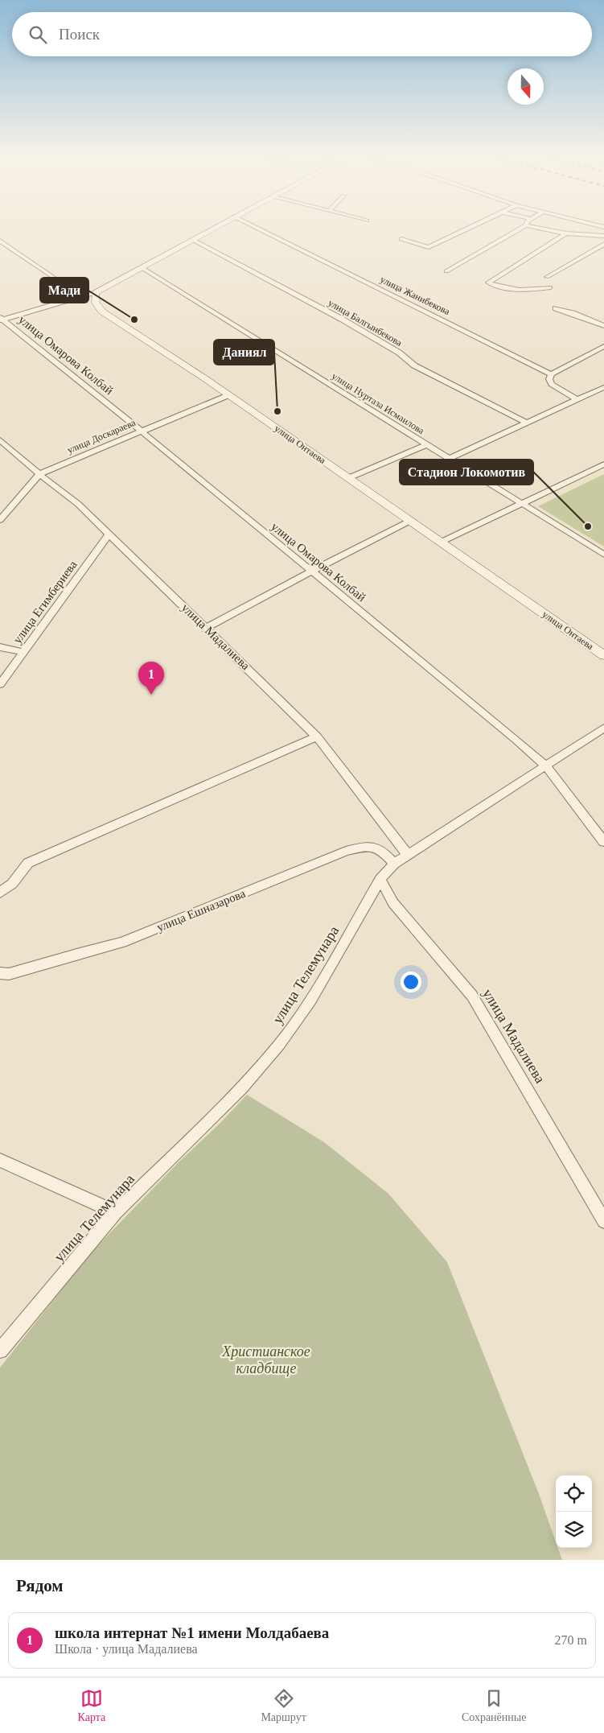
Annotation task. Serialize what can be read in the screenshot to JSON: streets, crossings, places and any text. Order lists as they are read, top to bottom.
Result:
{
  "streets": {
    "main road": ["улица Онтаева"],
    "street": [
      "улица Жанибекова",
      "улица Балгынбекова",
      "улица Омарова Колбай",
      "улица Нуртаза Исмаилова",
      "улица Доскараева",
      "улица Егимбериева",
      "улица Мадалиева",
      "улица Ешназарова",
      "улица Телемунара"
    ]
  },
  "crossings": [
    ["улица Омарова Колбай", "улица Доскараева"],
    ["улица Омарова Колбай", "улица Телемунара"],
    ["улица Доскараева", "улица Онтаева"],
    ["улица Доскараева", "улица Мадалиева"],
    ["улица Егимбериева", "улица Мадалиева"],
    ["улица Мадалиева", "улица Телемунара"],
    ["улица Ешназарова", "улица Телемунара"]
  ],
  "parks": ["Христианское кладбище"],
  "places": ["Мади", "Даниял", "Стадион Локомотив"],
  "north": "bottom",
  "page": {
    "search": "Поиск",
    "pins": "1",
    "heading": "Рядом",
    "list": [
      {
        "mark": "1",
        "name": "школа интернат №1 имени Молдабаева",
        "note": "Школа · улица Мадалиева",
        "value": "270 m"
      }
    ],
    "nav": ["Карта", "Маршрут", "Сохранённые"]
  }
}
